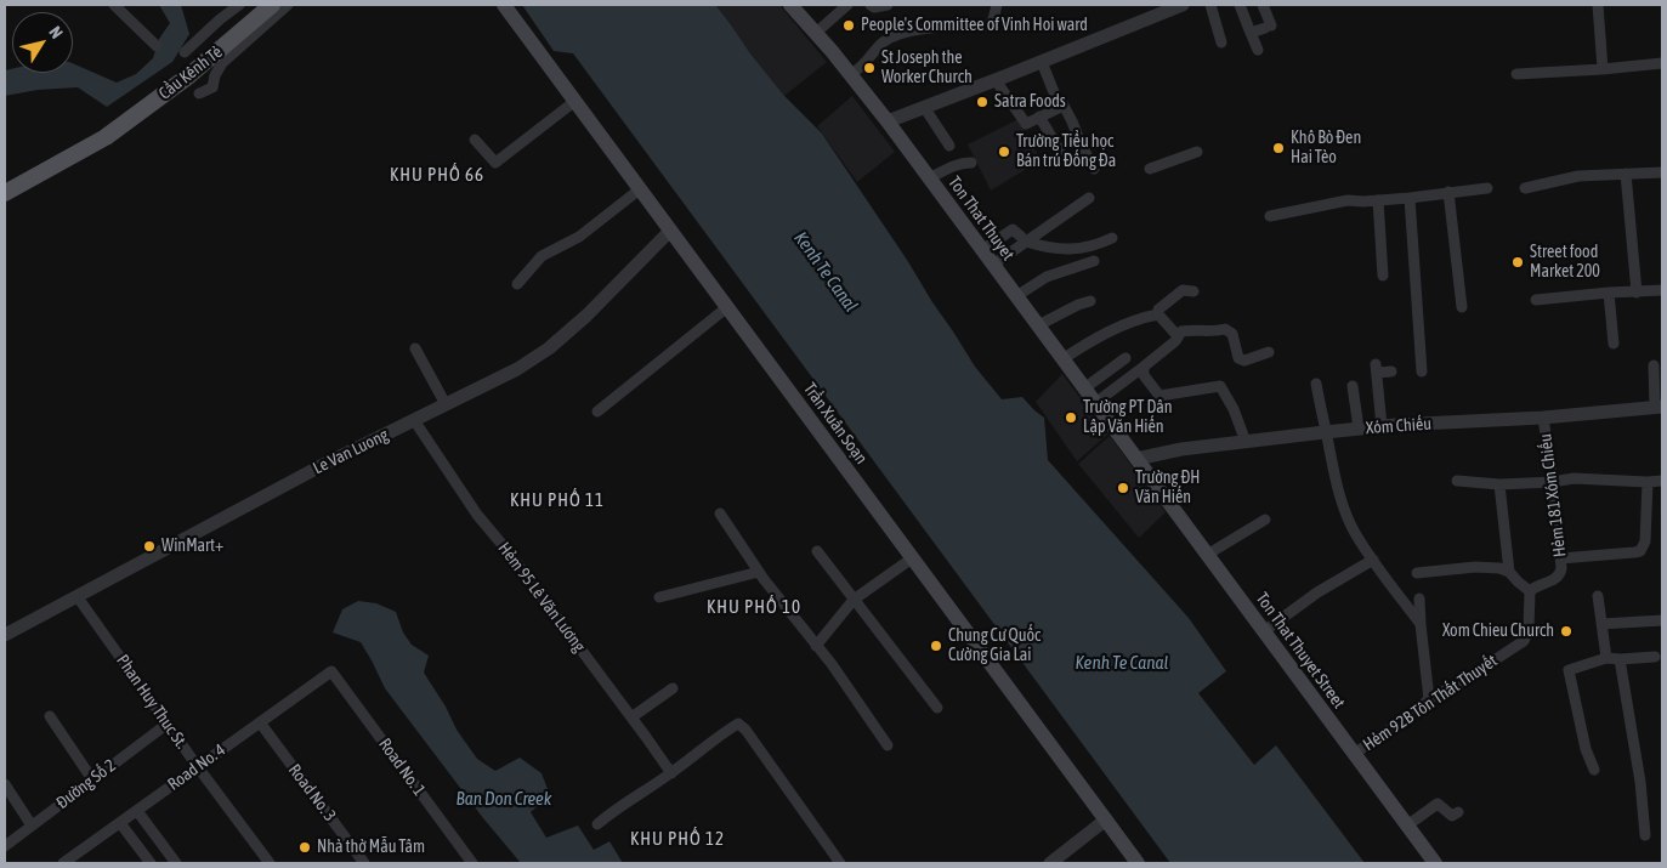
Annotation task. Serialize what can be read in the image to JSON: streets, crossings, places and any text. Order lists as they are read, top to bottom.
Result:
{
  "streets": {
    "main road": [
      "Cầu Kênh Tẻ",
      "Ton That Thuyet",
      "Trần Xuân Soạn",
      "Ton That Thuyet Street"
    ],
    "street": [
      "Xóm Chiếu",
      "Le Van Luong",
      "Hẻm 181 Xóm Chiếu",
      "Hẻm 95 Lê Văn Lương",
      "Phan Huy Thuc St.",
      "Hẻm 92B Tôn Thất Thuyết",
      "Road No. 4",
      "Road No. 1",
      "Đường Số 2",
      "Road No. 3"
    ]
  },
  "crossings": [
    ["Ton That Thuyet", "Xóm Chiếu"],
    ["Ton That Thuyet", "Ton That Thuyet Street"],
    ["Trần Xuân Soạn", "Le Van Luong"],
    ["Xóm Chiếu", "Hẻm 181 Xóm Chiếu"],
    ["Xóm Chiếu", "Ton That Thuyet Street"],
    ["Le Van Luong", "Hẻm 95 Lê Văn Lương"],
    ["Le Van Luong", "Phan Huy Thuc St."],
    ["Hẻm 181 Xóm Chiếu", "Hẻm 92B Tôn Thất Thuyết"],
    ["Ton That Thuyet Street", "Hẻm 92B Tôn Thất Thuyết"],
    ["Phan Huy Thuc St.", "Road No. 4"],
    ["Phan Huy Thuc St.", "Đường Số 2"],
    ["Road No. 4", "Road No. 1"],
    ["Road No. 4", "Road No. 3"]
  ],
  "districts": [
    "KHU PHỐ 66",
    "KHU PHỐ 11",
    "KHU PHỐ 10",
    "KHU PHỐ 12"
  ],
  "water": ["Kenh Te Canal", "Ban Don Creek"],
  "places": [
    "People's Committee of Vinh Hoi ward",
    "St Joseph the Worker Church",
    "Satra Foods",
    "Khô Bò Đen Hai Tèo",
    "Trường Tiểu học Bán trú Đống Đa",
    "Street food Market 200",
    "Trường PT Dân Lập Văn Hiến",
    "Trường ĐH Văn Hiến",
    "WinMart+",
    "Xom Chieu Church",
    "Chung Cư Quốc Cường Gia Lai",
    "Nhà thờ Mẫu Tâm"
  ],
  "north": "top right"
}
